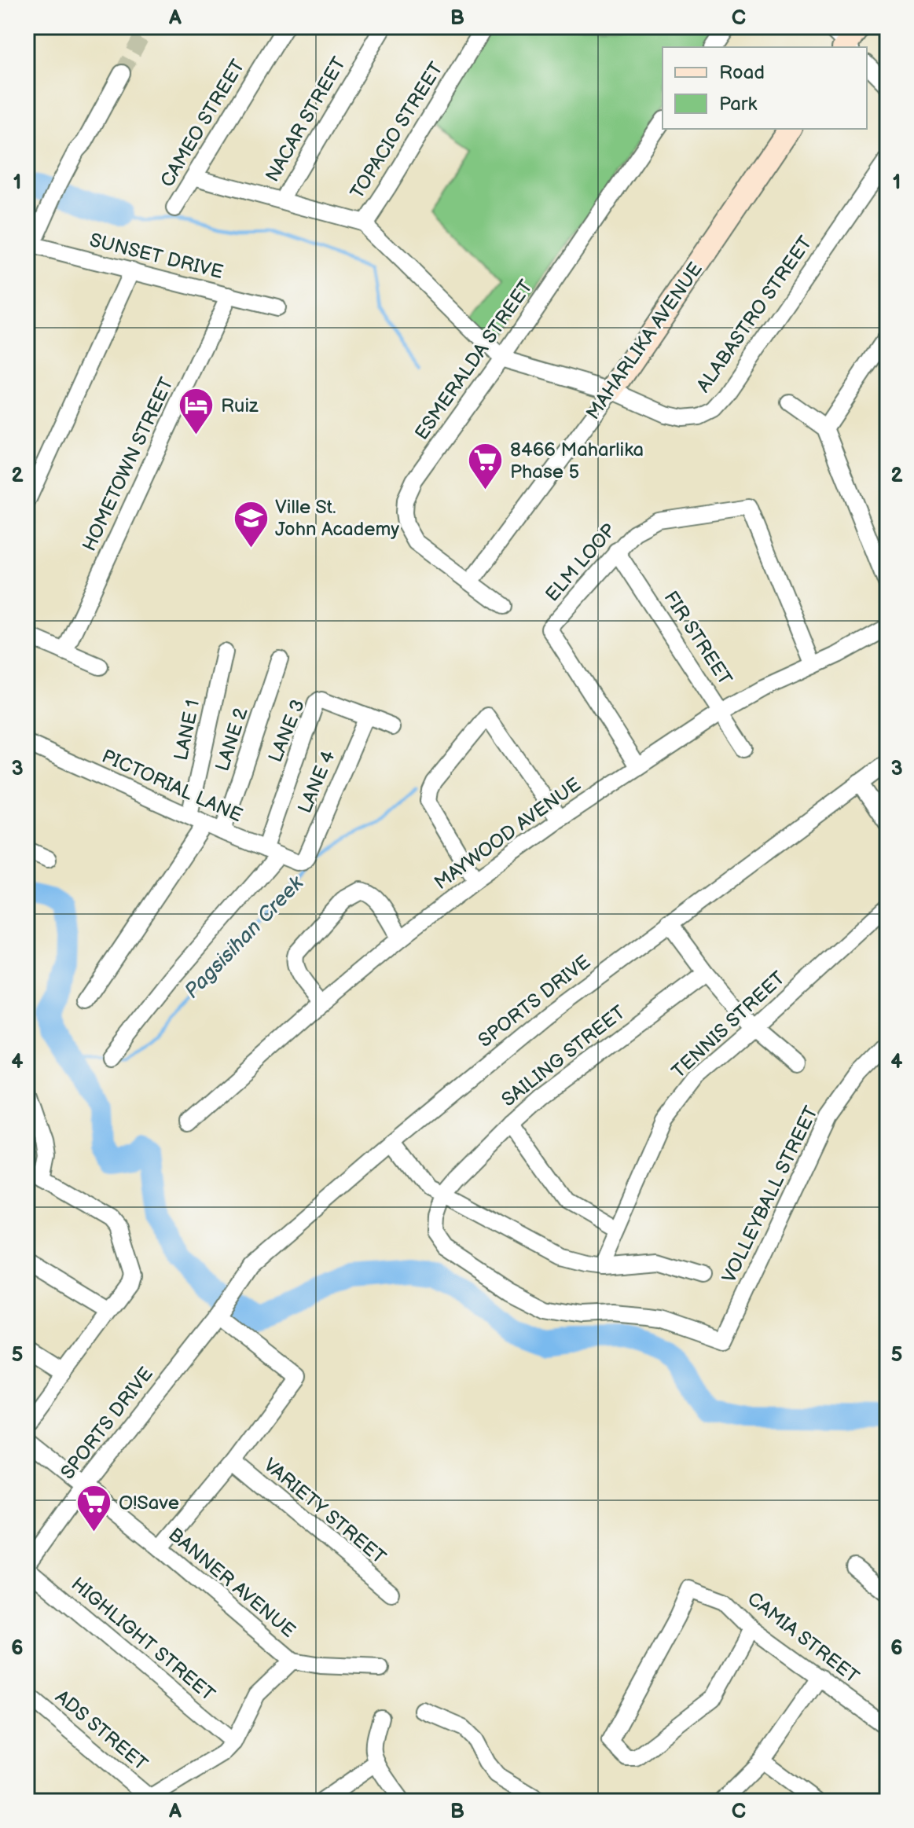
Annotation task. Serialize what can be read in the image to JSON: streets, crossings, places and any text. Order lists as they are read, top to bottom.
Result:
{
  "streets": {
    "street": [
      "NACAR STREET",
      "CAMEO STREET",
      "TOPACIO STREET",
      "SUNSET DRIVE",
      "ALABASTRO STREET",
      "MAHARLIKA AVENUE",
      "ESMERALDA STREET",
      "HOMETOWN STREET",
      "ELM LOOP",
      "FIR STREET",
      "LANE 1",
      "LANE 3",
      "LANE 2",
      "LANE 4",
      "PICTORIAL LANE",
      "MAYWOOD AVENUE",
      "SPORTS DRIVE",
      "TENNIS STREET",
      "SAILING STREET",
      "VOLLEYBALL STREET",
      "VARIETY STREET",
      "BANNER AVENUE",
      "CAMIA STREET",
      "HIGHLIGHT STREET",
      "ADS STREET"
    ]
  },
  "crossings": [
    ["NACAR STREET", "ALABASTRO STREET"],
    ["CAMEO STREET", "ALABASTRO STREET"],
    ["TOPACIO STREET", "ALABASTRO STREET"],
    ["SUNSET DRIVE", "HOMETOWN STREET"],
    ["ALABASTRO STREET", "MAHARLIKA AVENUE"],
    ["ALABASTRO STREET", "ESMERALDA STREET"],
    ["MAHARLIKA AVENUE", "ESMERALDA STREET"],
    ["ELM LOOP", "FIR STREET"],
    ["ELM LOOP", "MAYWOOD AVENUE"],
    ["FIR STREET", "MAYWOOD AVENUE"],
    ["LANE 1", "PICTORIAL LANE"],
    ["LANE 3", "LANE 4"],
    ["LANE 3", "PICTORIAL LANE"],
    ["LANE 2", "PICTORIAL LANE"],
    ["LANE 4", "PICTORIAL LANE"],
    ["SPORTS DRIVE", "BANNER AVENUE"],
    ["SPORTS DRIVE", "HIGHLIGHT STREET"],
    ["SAILING STREET", "VOLLEYBALL STREET"]
  ],
  "water": ["Pagsisihan Creek"],
  "places": {
    "hotel": ["Ruiz"],
    "supermarket": ["8466 Maharlika Phase 5", "O!Save"],
    "school or university": ["Ville St. John Academy"]
  },
  "legend": ["Road", "Park"],
  "grid": {
    "columns": ["A", "B", "C"],
    "rows": [
      "1",
      "2",
      "3",
      "4",
      "5",
      "6"
    ]
  }
}
